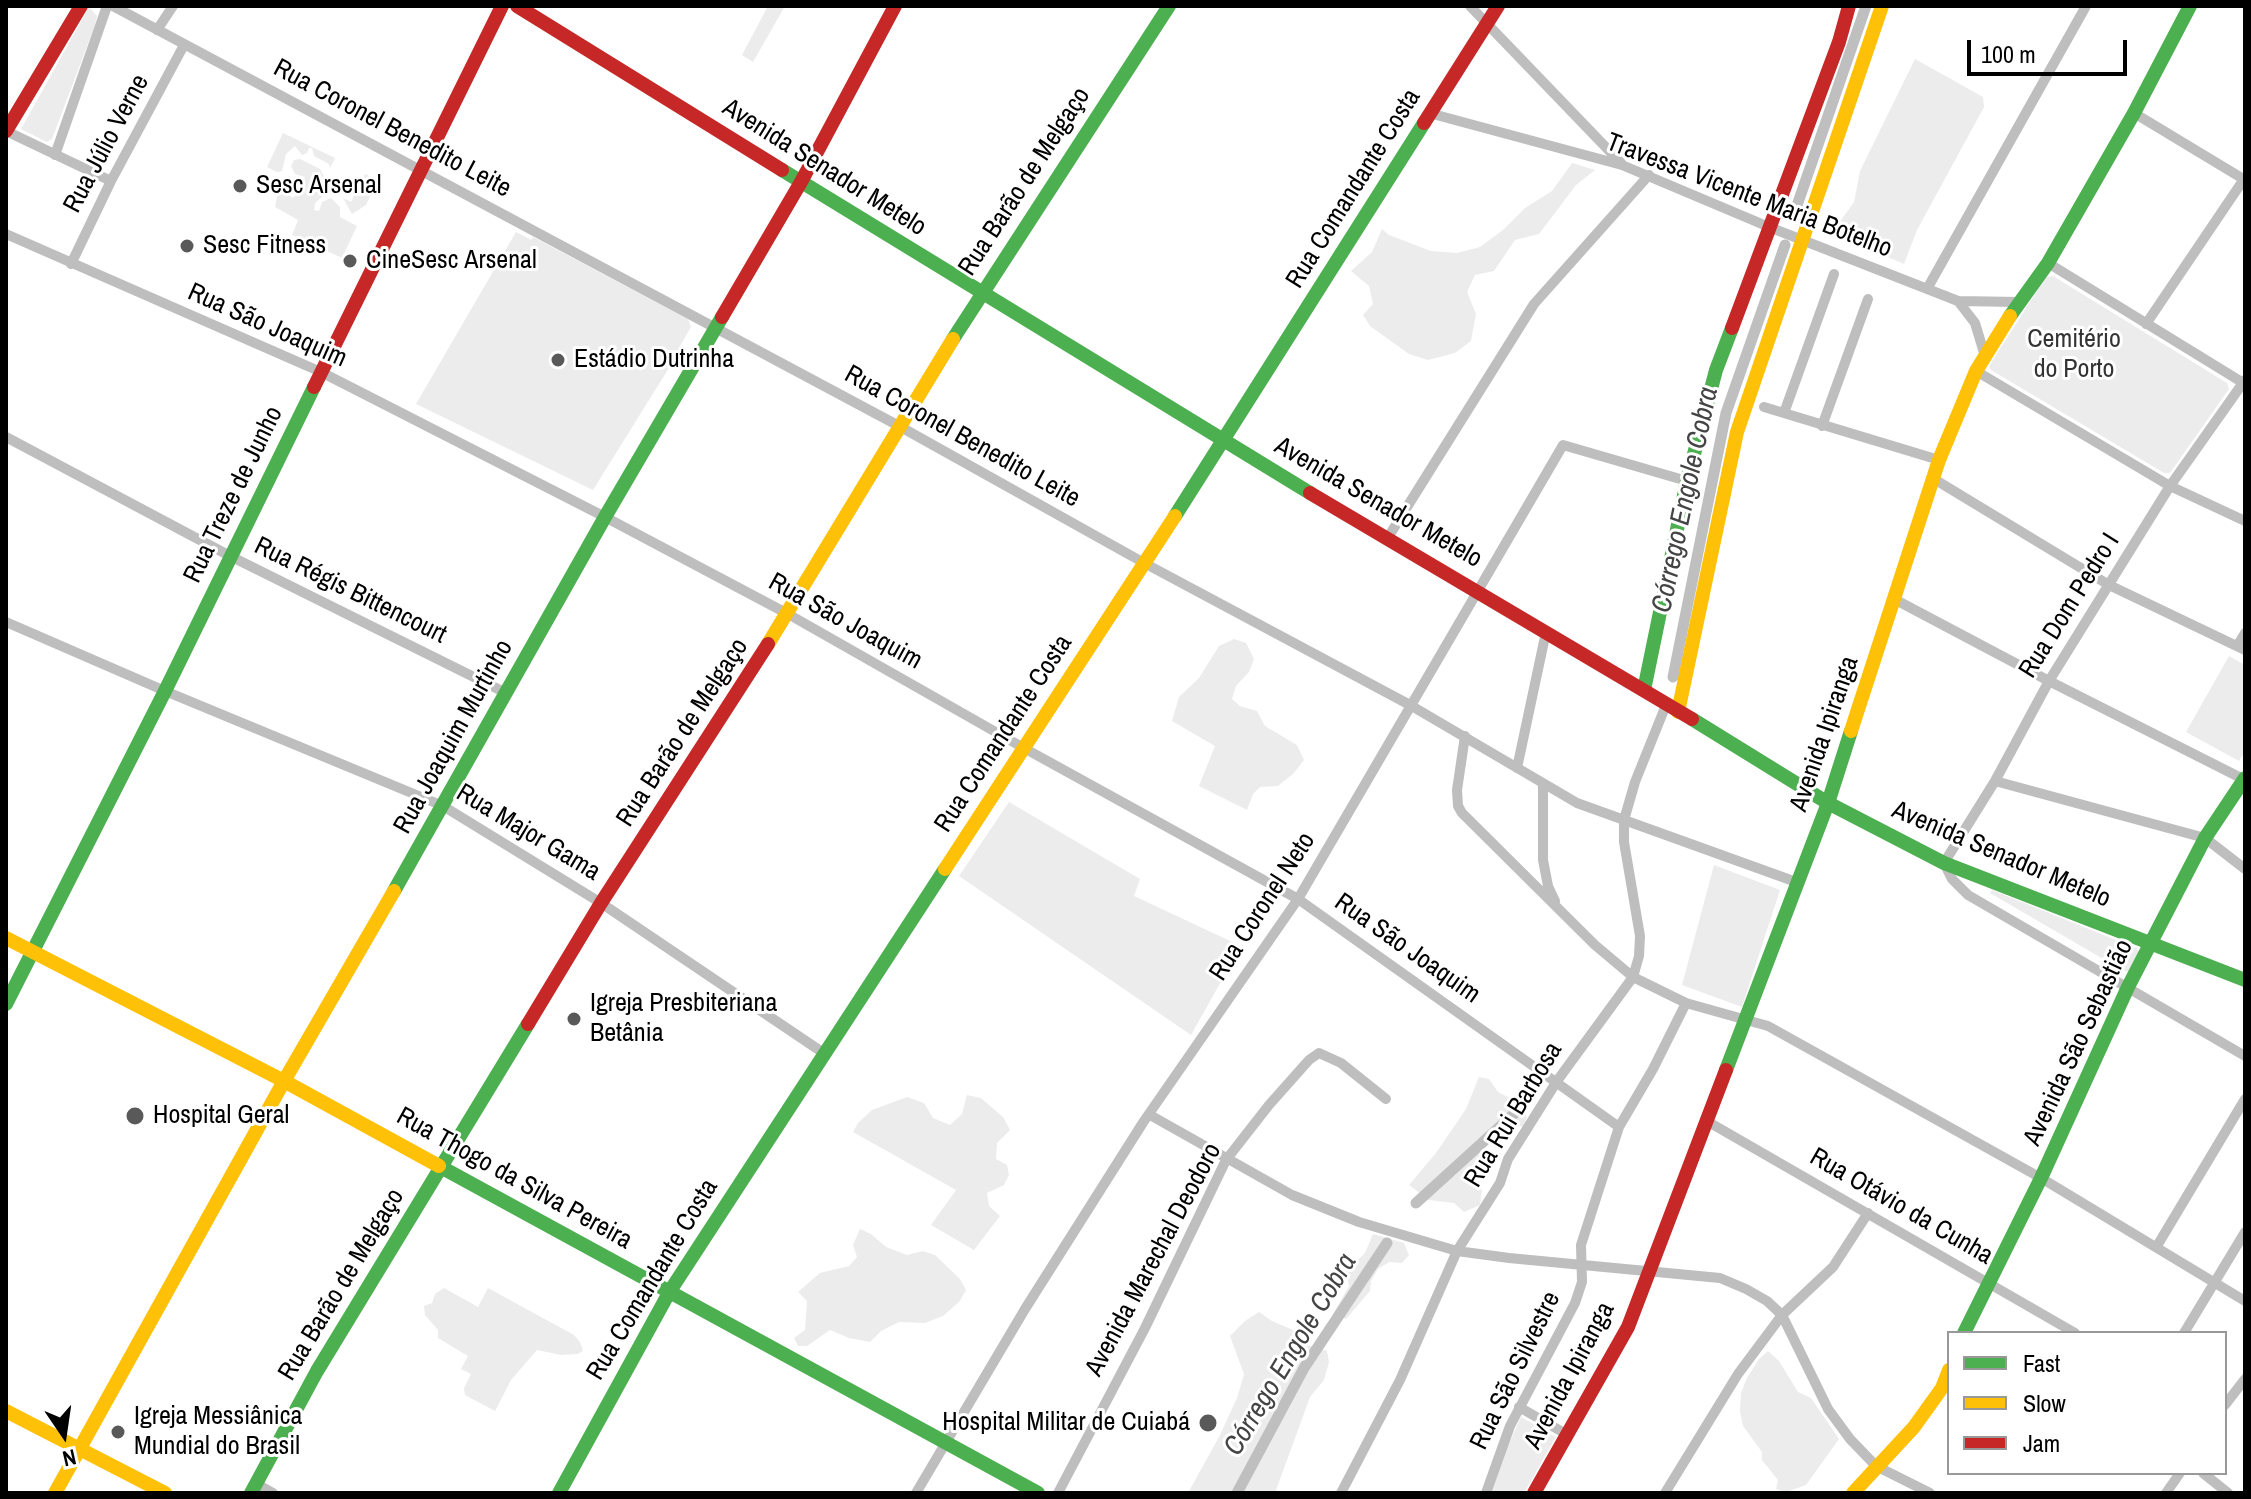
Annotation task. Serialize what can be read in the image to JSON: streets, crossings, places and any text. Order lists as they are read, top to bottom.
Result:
{
  "streets": {
    "street": [
      "Rua Coronel Benedito Leite",
      "Rua Júlio Verne",
      "Avenida Senador Metelo",
      "Rua Barão de Melgaço",
      "Rua Comandante Costa",
      "Travessa Vicente Maria Botelho",
      "Rua São Joaquim",
      "Rua Treze de Junho",
      "Rua Régis Bittencourt",
      "Rua Dom Pedro I",
      "Avenida Ipiranga",
      "Rua Joaquim Murtinho",
      "Rua Major Gama",
      "Rua Coronel Neto",
      "Avenida São Sebastião",
      "Rua Rui Barbosa",
      "Rua Thogo da Silva Pereira",
      "Rua Otávio da Cunha",
      "Avenida Marechal Deodoro",
      "Rua São Silvestre"
    ]
  },
  "crossings": [
    ["Rua Coronel Benedito Leite", "Rua Júlio Verne"],
    ["Rua Coronel Benedito Leite", "Rua Barão de Melgaço"],
    ["Rua Coronel Benedito Leite", "Rua Comandante Costa"],
    ["Rua Coronel Benedito Leite", "Rua Treze de Junho"],
    ["Rua Coronel Benedito Leite", "Avenida Ipiranga"],
    ["Rua Coronel Benedito Leite", "Rua Joaquim Murtinho"],
    ["Rua Coronel Benedito Leite", "Rua Coronel Neto"],
    ["Rua Coronel Benedito Leite", "Rua Rui Barbosa"],
    ["Rua Júlio Verne", "Rua São Joaquim"],
    ["Avenida Senador Metelo", "Rua Barão de Melgaço"],
    ["Avenida Senador Metelo", "Rua Comandante Costa"],
    ["Avenida Senador Metelo", "Rua Dom Pedro I"],
    ["Avenida Senador Metelo", "Avenida Ipiranga"],
    ["Avenida Senador Metelo", "Rua Joaquim Murtinho"],
    ["Avenida Senador Metelo", "Rua Coronel Neto"],
    ["Avenida Senador Metelo", "Avenida São Sebastião"],
    ["Avenida Senador Metelo", "Rua Rui Barbosa"],
    ["Rua Barão de Melgaço", "Rua São Joaquim"],
    ["Rua Barão de Melgaço", "Rua Major Gama"],
    ["Rua Barão de Melgaço", "Rua Thogo da Silva Pereira"],
    ["Rua Comandante Costa", "Travessa Vicente Maria Botelho"],
    ["Rua Comandante Costa", "Rua São Joaquim"],
    ["Rua Comandante Costa", "Rua Major Gama"],
    ["Rua Comandante Costa", "Rua Thogo da Silva Pereira"],
    ["Travessa Vicente Maria Botelho", "Avenida Ipiranga"],
    ["Rua São Joaquim", "Rua Treze de Junho"],
    ["Rua São Joaquim", "Rua Joaquim Murtinho"],
    ["Rua São Joaquim", "Rua Coronel Neto"],
    ["Rua São Joaquim", "Rua Rui Barbosa"],
    ["Rua São Joaquim", "Rua São Silvestre"],
    ["Rua Treze de Junho", "Rua Régis Bittencourt"],
    ["Rua Treze de Junho", "Rua Major Gama"],
    ["Rua Treze de Junho", "Rua Thogo da Silva Pereira"],
    ["Rua Régis Bittencourt", "Rua Joaquim Murtinho"],
    ["Avenida Ipiranga", "Rua Otávio da Cunha"],
    ["Rua Joaquim Murtinho", "Rua Major Gama"],
    ["Rua Joaquim Murtinho", "Rua Thogo da Silva Pereira"],
    ["Rua Coronel Neto", "Rua Thogo da Silva Pereira"],
    ["Avenida São Sebastião", "Rua Otávio da Cunha"]
  ],
  "water": ["Córrego Engole Cobra"],
  "parks": ["Cemitério do Porto"],
  "places": [
    "Sesc Arsenal",
    "Sesc Fitness",
    "CineSesc Arsenal",
    "Estádio Dutrinha",
    "Igreja Presbiteriana Betânia",
    "Hospital Geral",
    "Hospital Militar de Cuiabá",
    "Igreja Messiânica Mundial do Brasil"
  ],
  "legend": ["Fast", "Slow", "Jam"],
  "scale_bar": "100 m",
  "north": "bottom"
}
